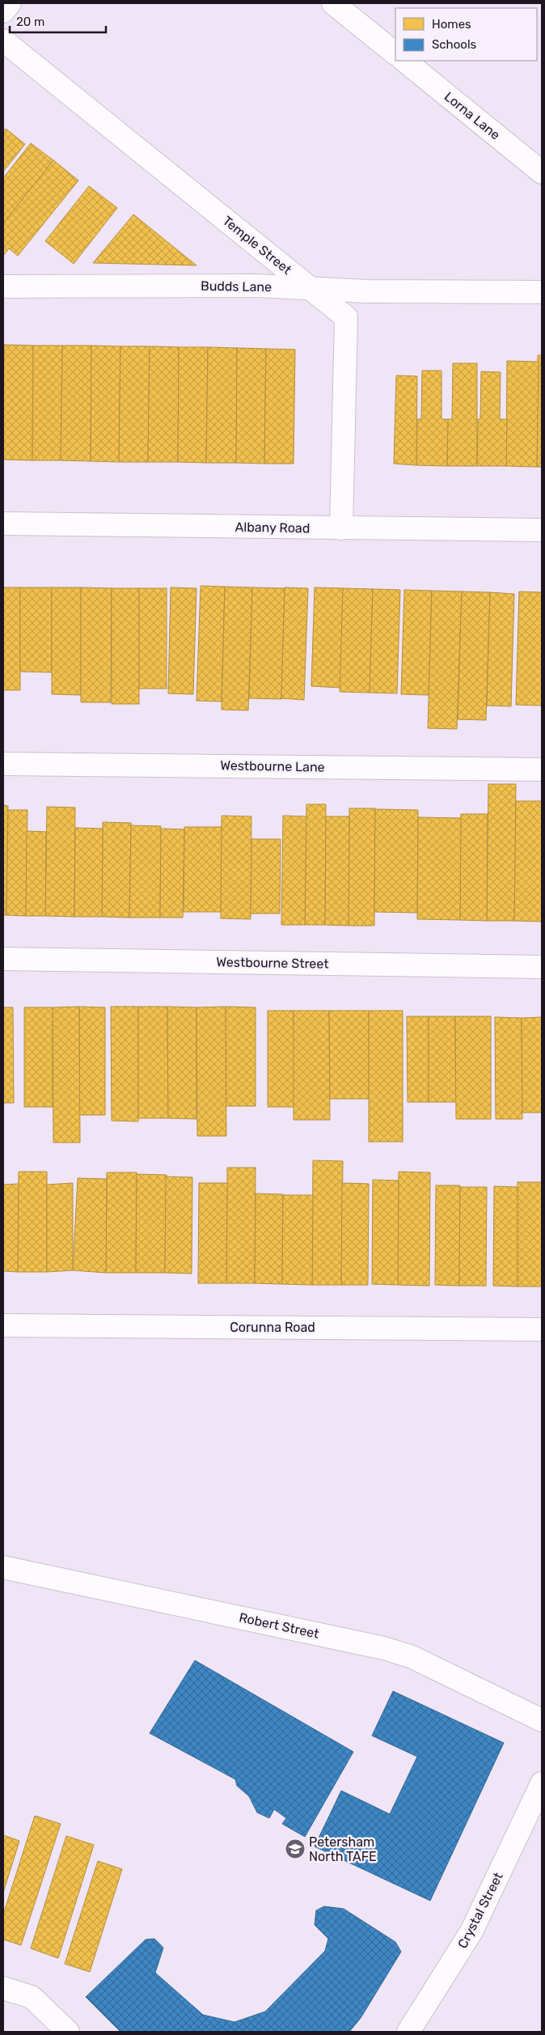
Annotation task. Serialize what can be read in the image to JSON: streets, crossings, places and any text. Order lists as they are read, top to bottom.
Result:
{
  "streets": {
    "street": [
      "Lorna Lane",
      "Temple Street",
      "Budds Lane",
      "Albany Road",
      "Westbourne Lane",
      "Westbourne Street",
      "Corunna Road",
      "Robert Street",
      "Crystal Street"
    ]
  },
  "crossings": [
    ["Temple Street", "Budds Lane"],
    ["Temple Street", "Albany Road"]
  ],
  "places": {
    "school or university": ["Petersham North TAFE"]
  },
  "legend": ["Homes", "Schools"],
  "scale_bar": "20 m"
}
